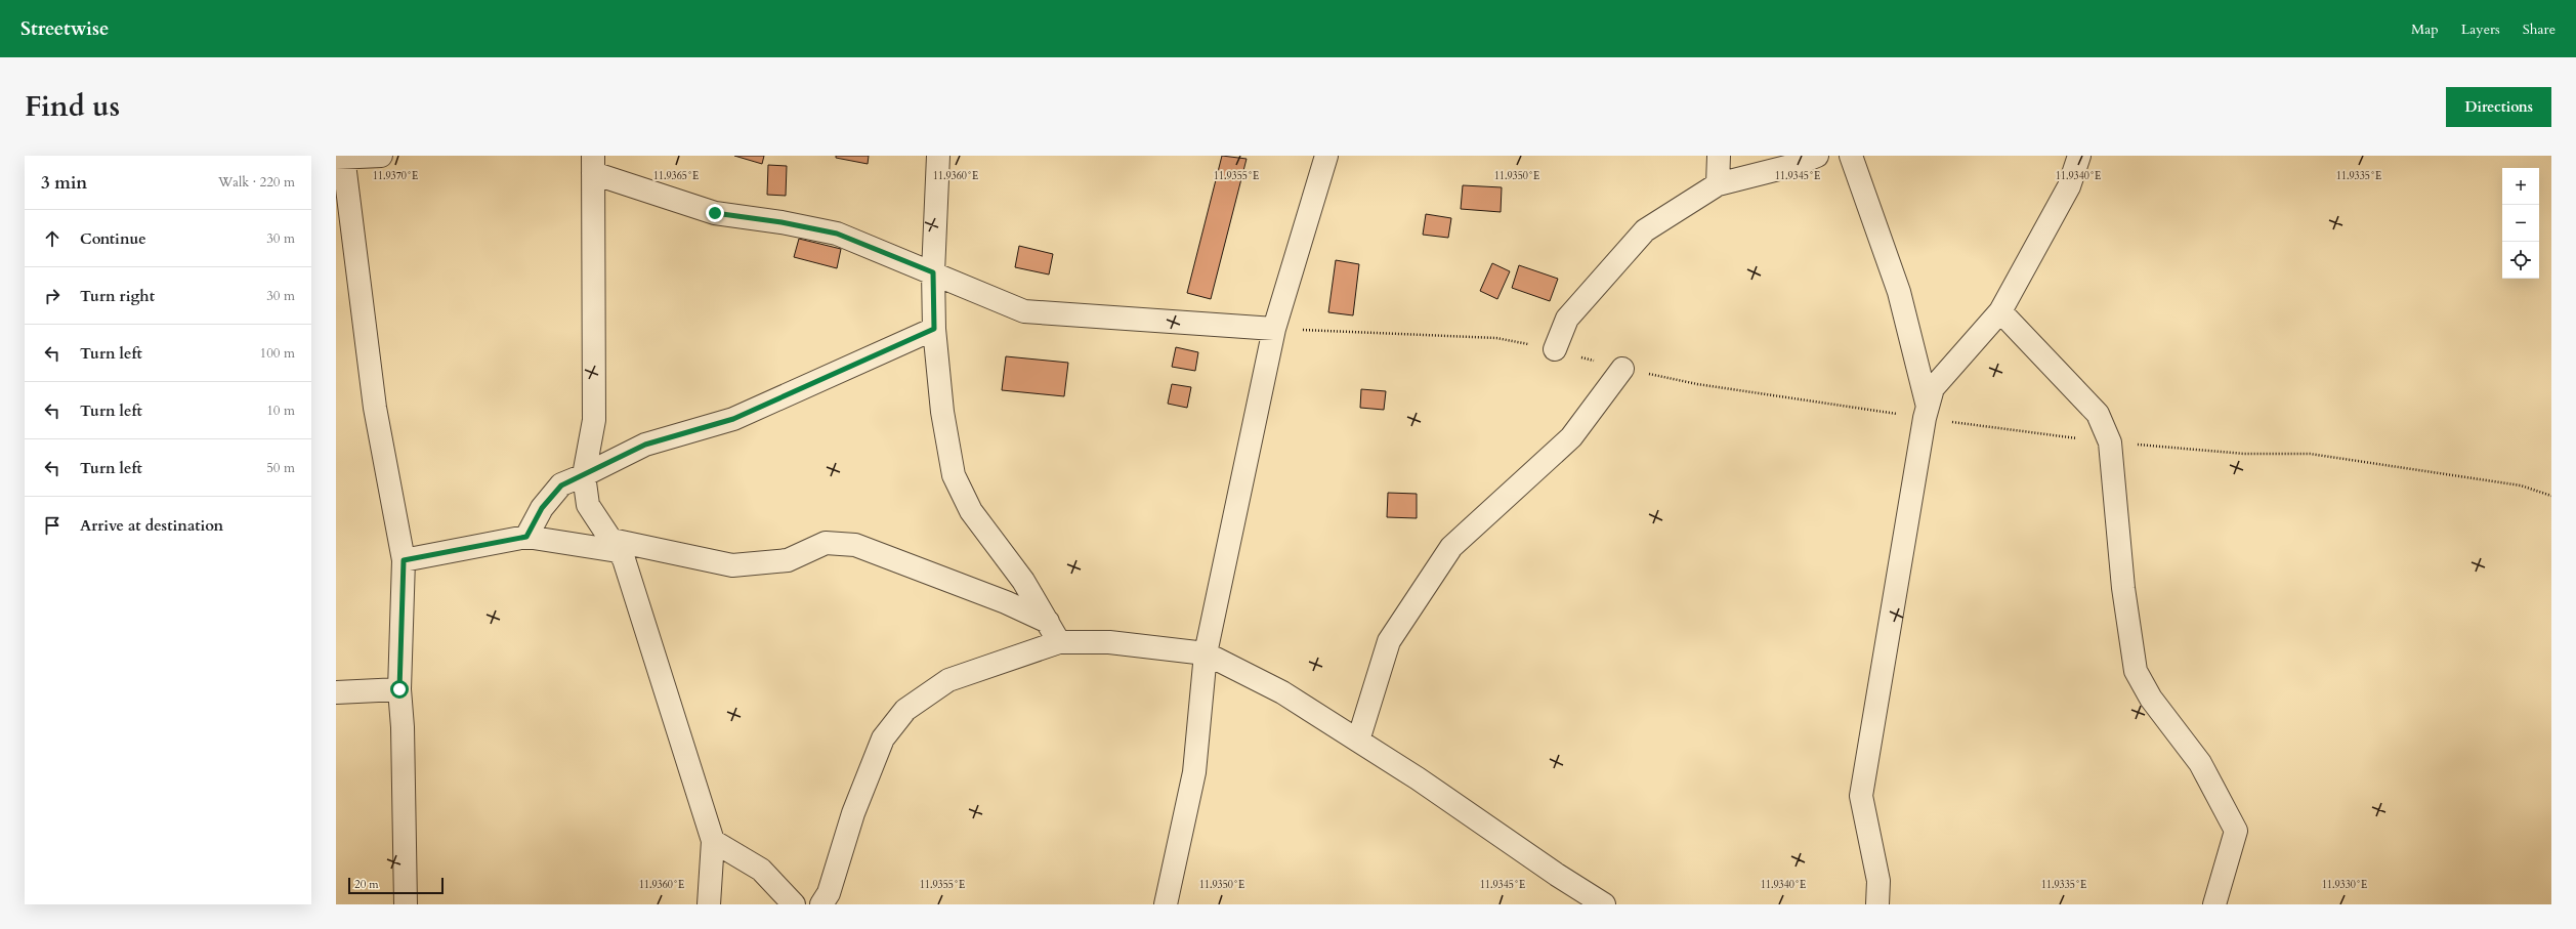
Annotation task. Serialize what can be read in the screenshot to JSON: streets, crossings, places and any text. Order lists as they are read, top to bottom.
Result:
{
  "scale_bar": "20 m",
  "page": {
    "header": "Streetwise",
    "nav": ["Map", "Layers", "Share"],
    "title": "Find us",
    "buttons": "Directions",
    "heading": ["3 min", "Walk · 220 m"],
    "map_buttons": ["+", "−"],
    "list": [
      ["Continue", "30 m"],
      ["Turn right", "30 m"],
      ["Turn left", "100 m"],
      ["Turn left", "10 m"],
      ["Turn left", "50 m"],
      "Arrive at destination"
    ],
    "scale": "20 m"
  },
  "coordinates": [
    "11.9365°E",
    "11.9360°E",
    "11.9355°E",
    "11.9350°E",
    "11.9345°E",
    "11.9340°E",
    "11.9335°E",
    "11.9370°E",
    "11.9330°E"
  ]
}
